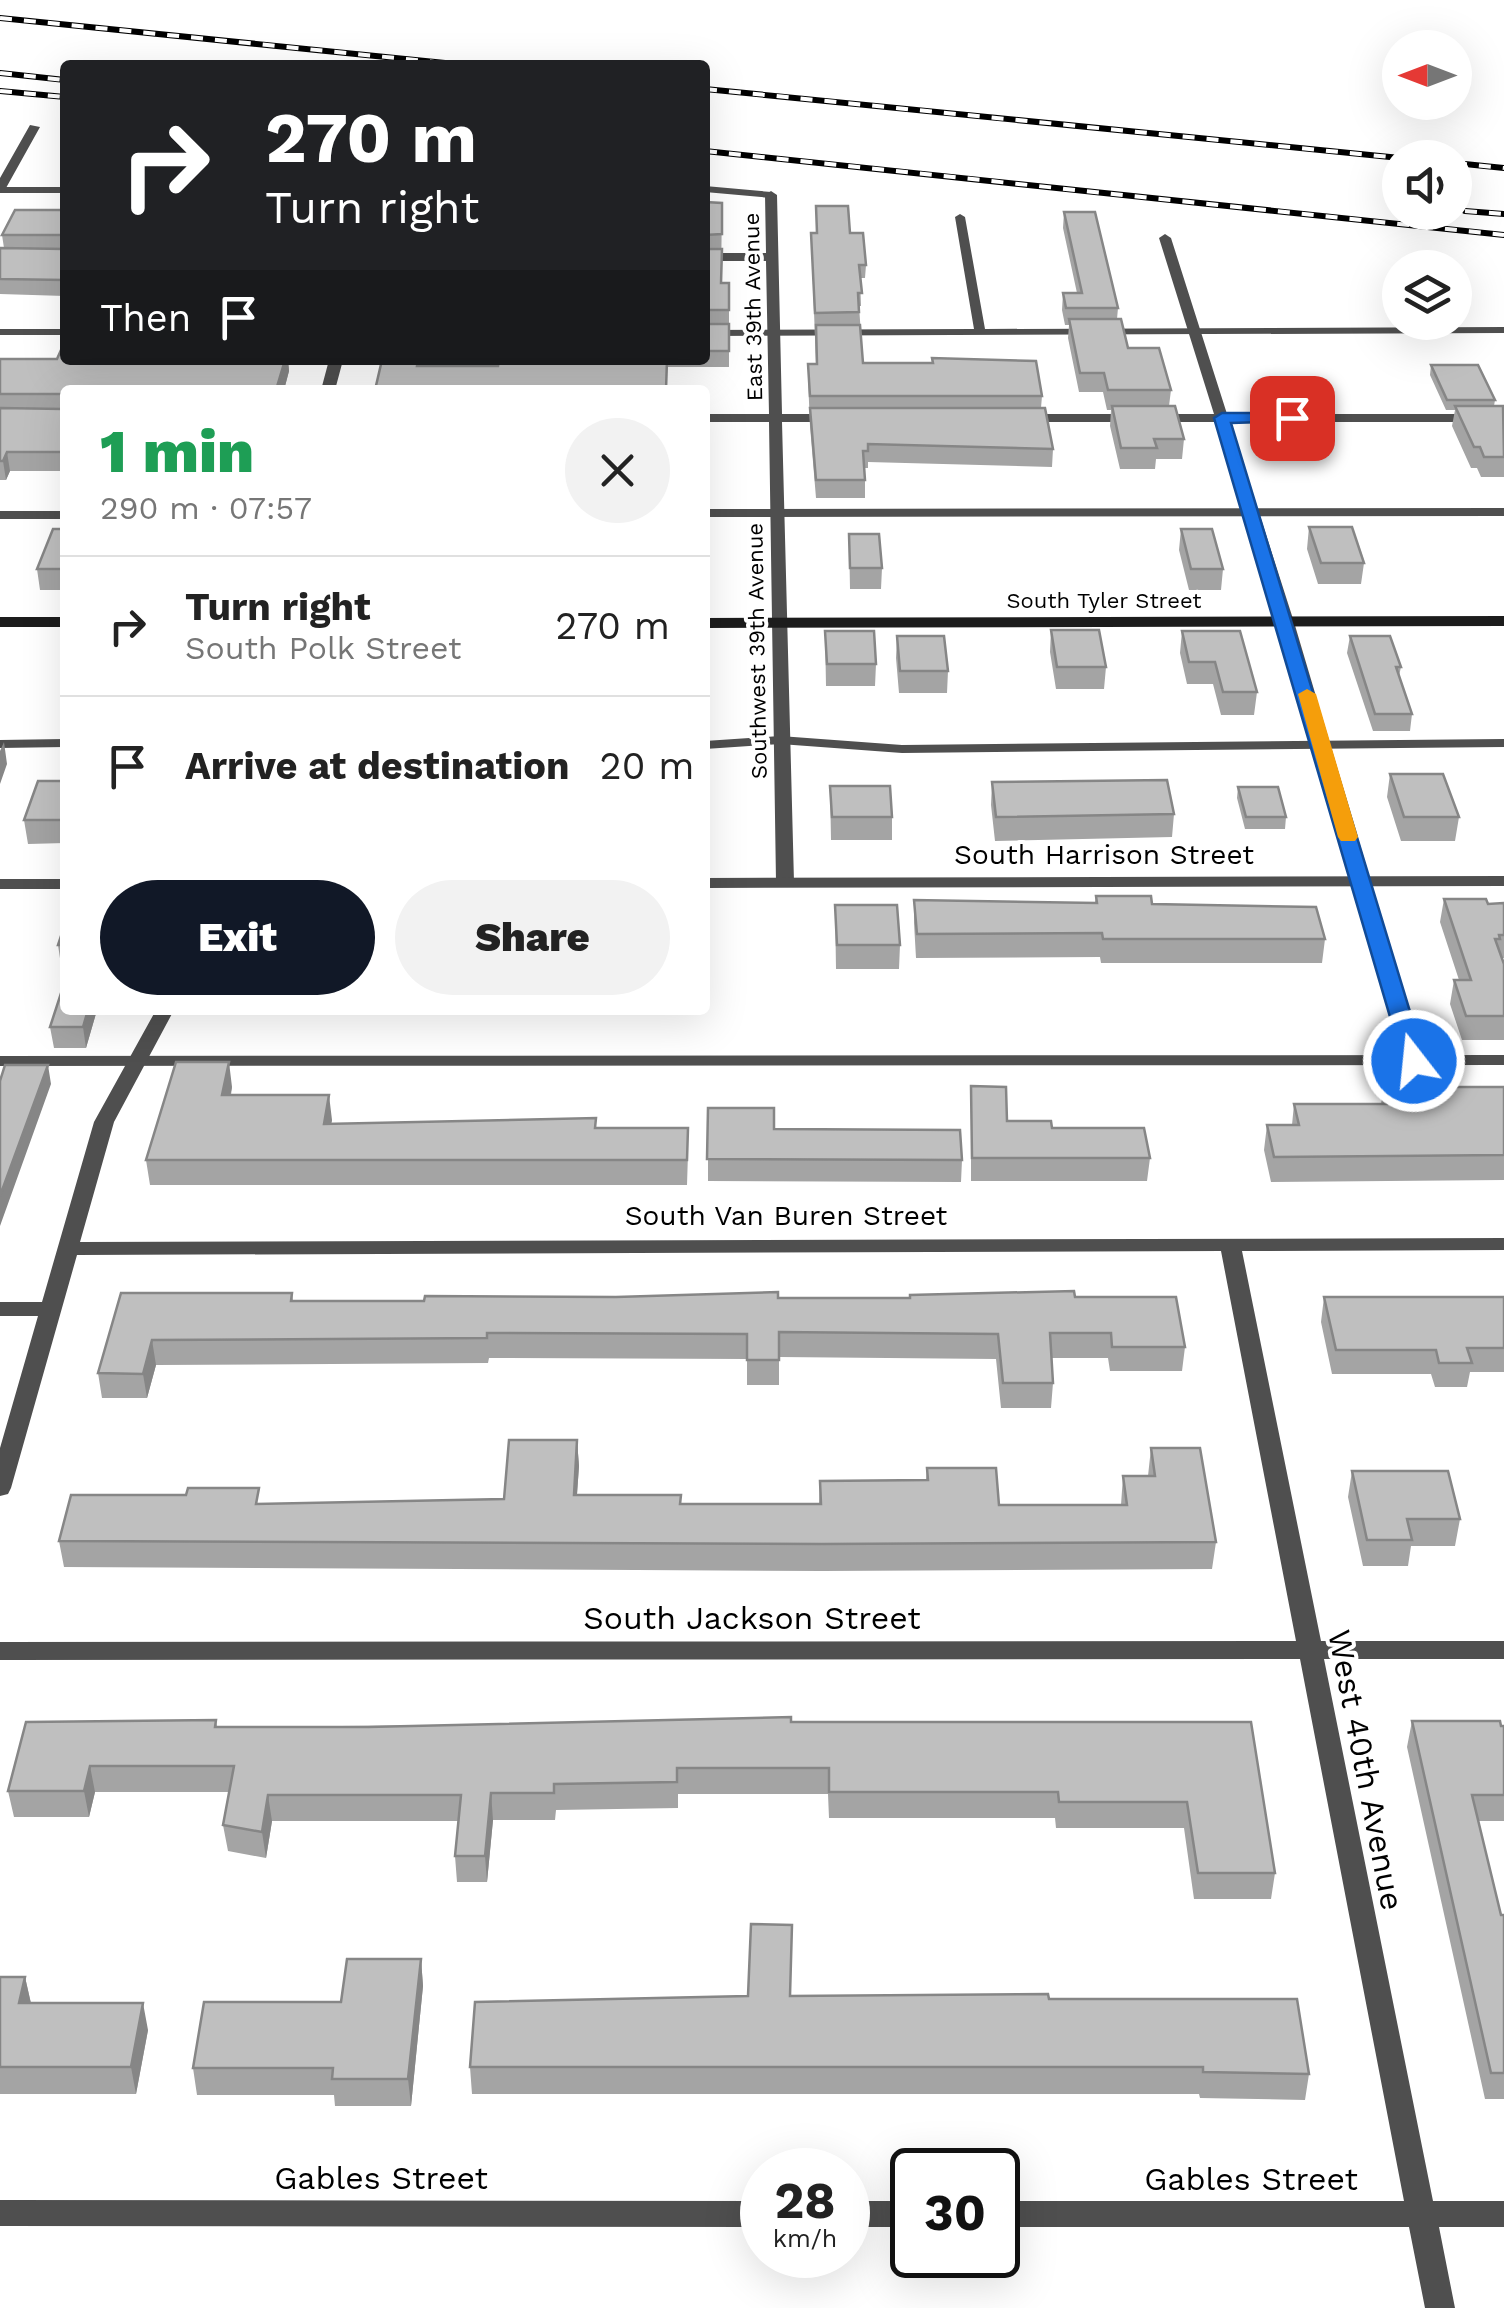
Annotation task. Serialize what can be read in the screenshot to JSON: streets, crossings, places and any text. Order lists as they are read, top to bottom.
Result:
{
  "streets": {
    "main road": ["South Tyler Street"],
    "street": [
      "East 39th Avenue",
      "Southwest 39th Avenue",
      "South Harrison Street",
      "South Van Buren Street",
      "South Jackson Street",
      "West 40th Avenue",
      "Gables Street"
    ]
  },
  "crossings": [
    ["East 39th Avenue", "Southwest 39th Avenue"],
    ["South Tyler Street", "Southwest 39th Avenue"],
    ["Southwest 39th Avenue", "South Harrison Street"],
    ["South Van Buren Street", "West 40th Avenue"],
    ["South Jackson Street", "West 40th Avenue"],
    ["West 40th Avenue", "Gables Street"]
  ],
  "north": "left",
  "page": {
    "turn": ["270 m", "Turn right"],
    "then": "Then",
    "heading": ["1 min", "290 m · 07:57"],
    "list": [
      {
        "name": "Turn right",
        "note": "South Polk Street",
        "value": "270 m"
      },
      {
        "name": "Arrive at destination",
        "value": "20 m"
      }
    ],
    "buttons": ["Exit", "Share"],
    "speed": "28 km/h",
    "limit": "30"
  }
}
